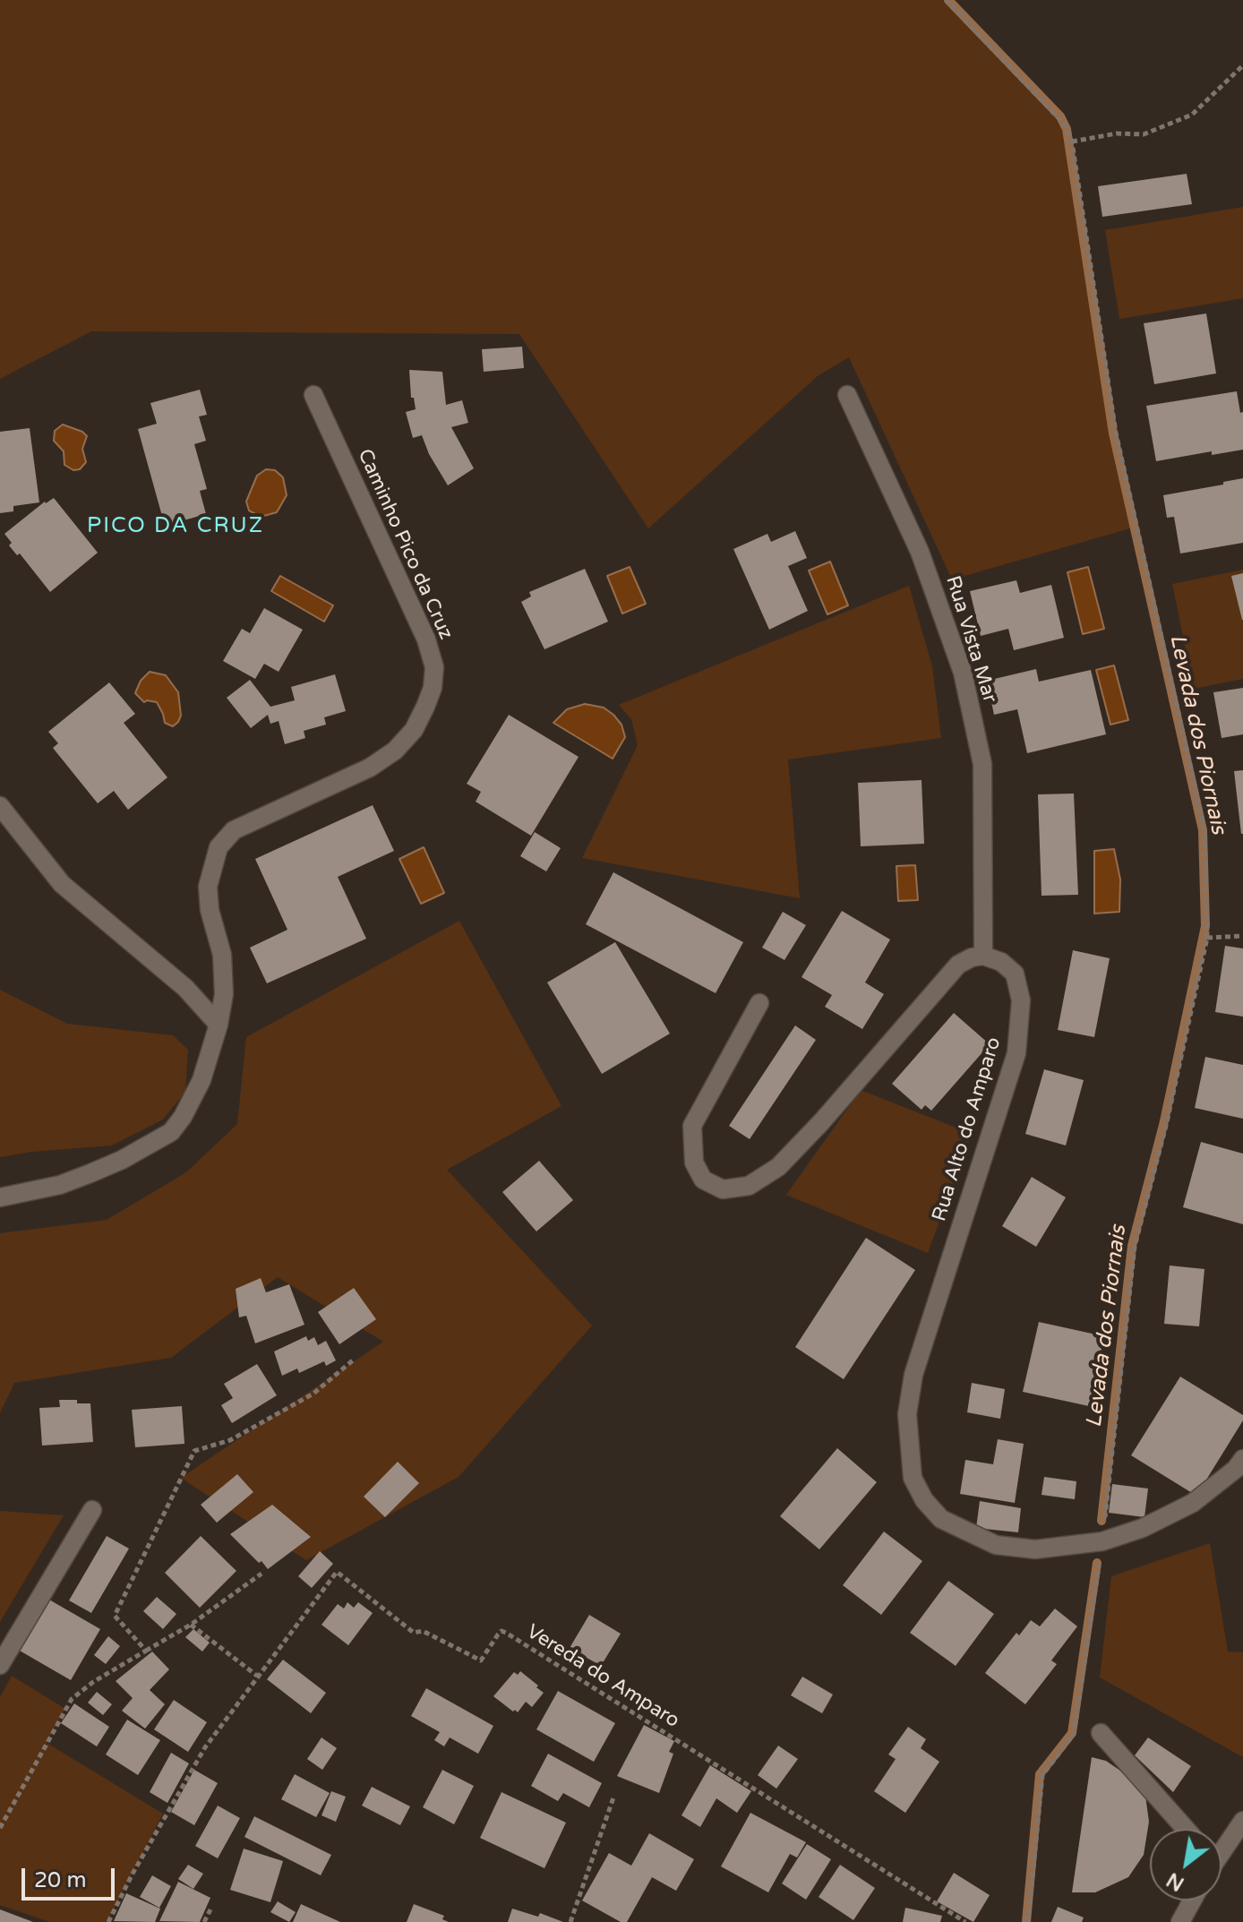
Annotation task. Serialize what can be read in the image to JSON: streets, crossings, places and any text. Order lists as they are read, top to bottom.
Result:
{
  "streets": {
    "street": ["Caminho Pico da Cruz", "Rua Vista Mar", "Rua Alto do Amparo"],
    "path": ["Vereda do Amparo"]
  },
  "crossings": [
    ["Rua Vista Mar", "Rua Alto do Amparo"]
  ],
  "districts": ["PICO DA CRUZ"],
  "water": ["Levada dos Piornais"],
  "scale_bar": "20 m",
  "north": "bottom left"
}
